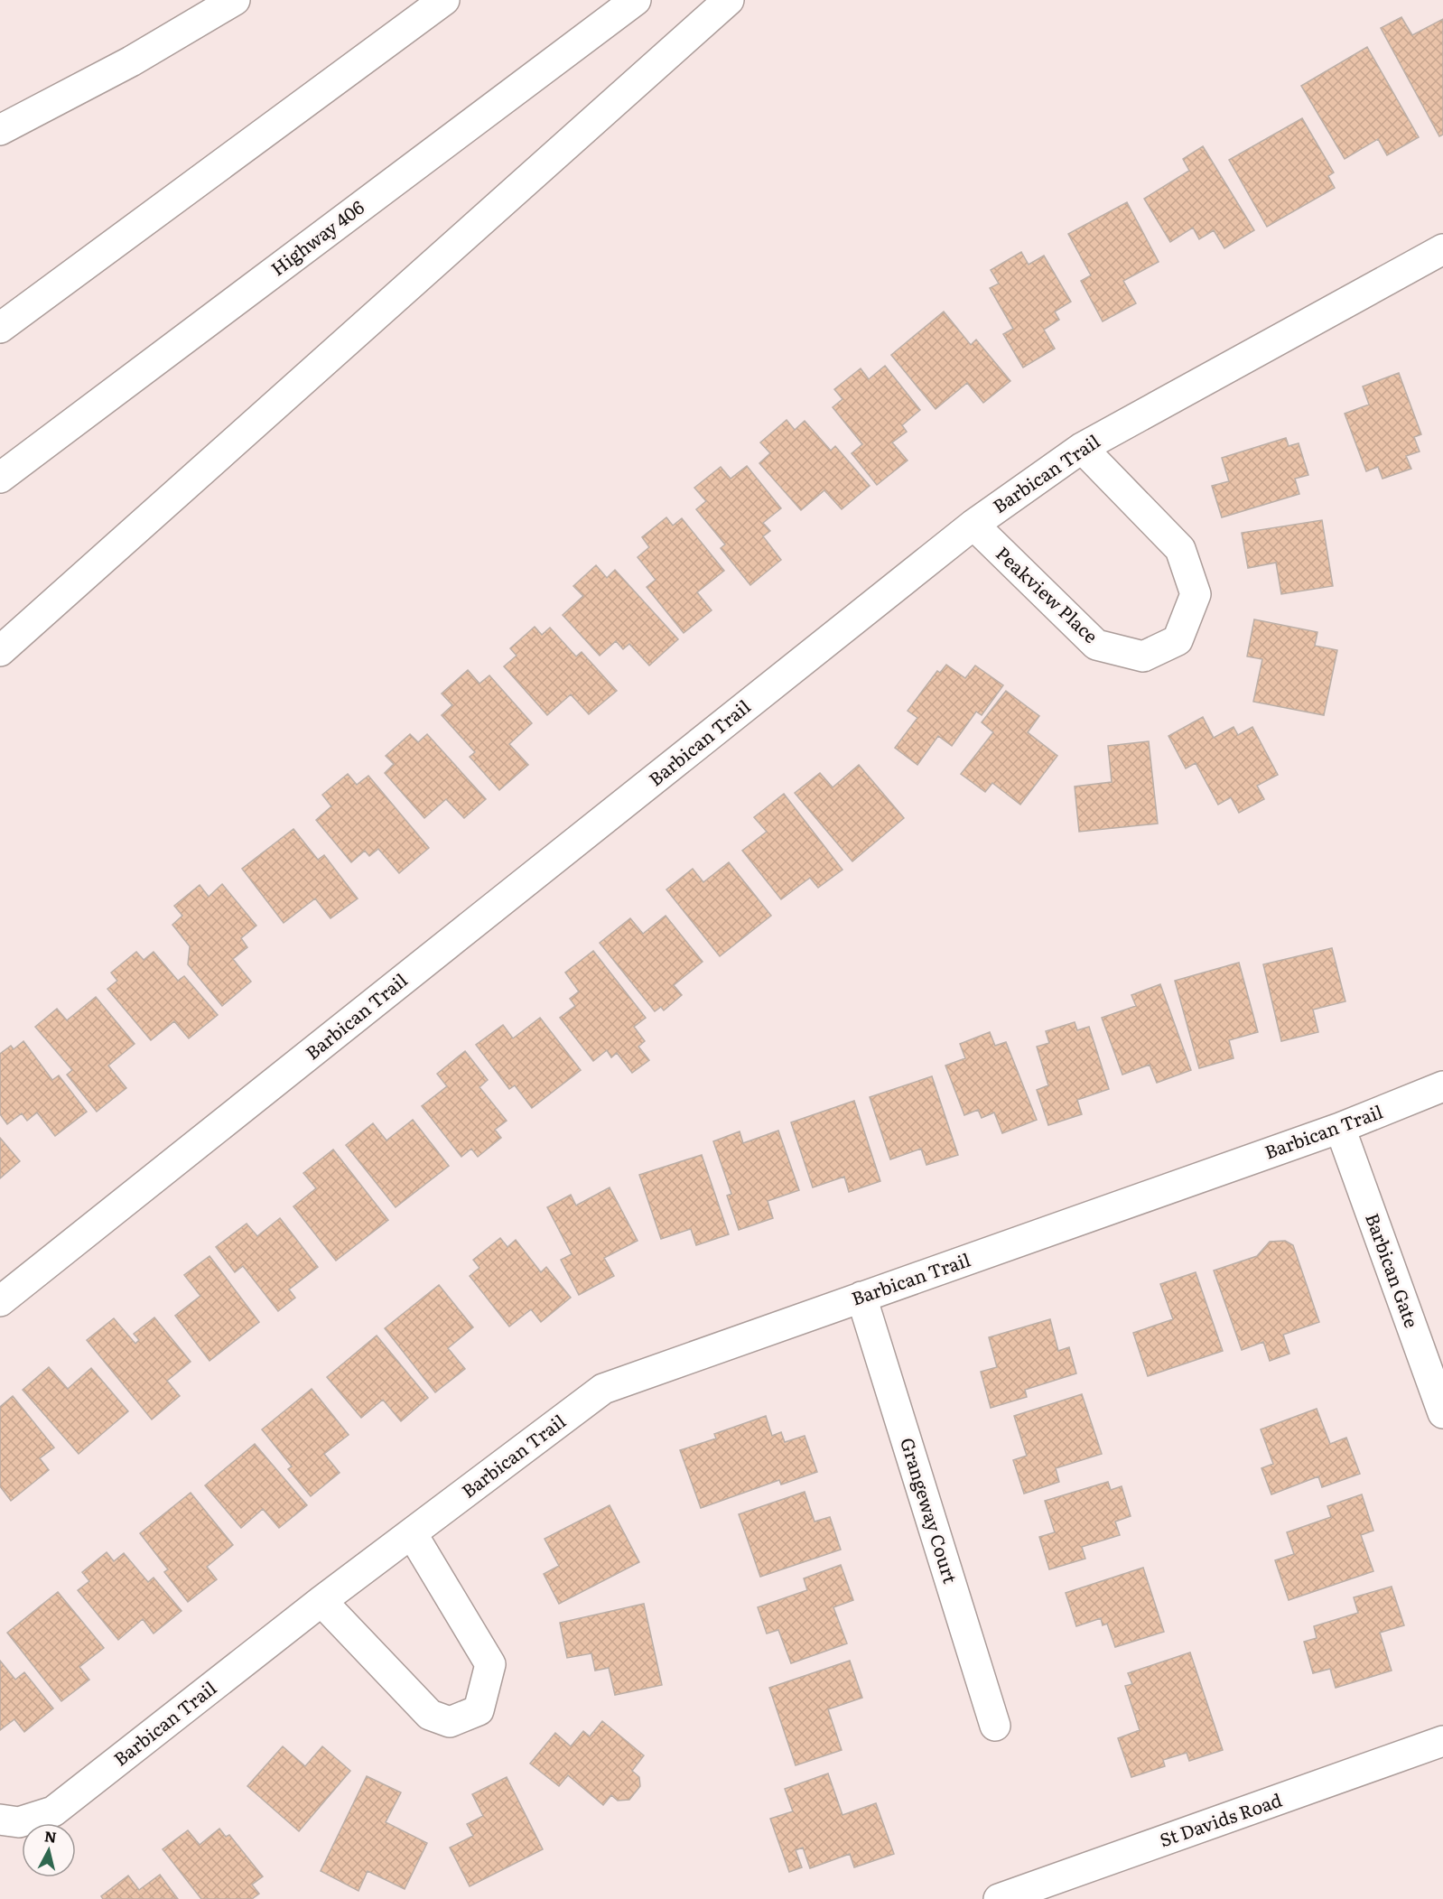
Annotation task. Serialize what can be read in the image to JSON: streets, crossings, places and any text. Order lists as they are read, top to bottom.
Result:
{
  "streets": {
    "main road": [
      "Highway 406",
      "Barbican Trail",
      "Peakview Place",
      "Barbican Gate",
      "Grangeway Court",
      "St Davids Road"
    ]
  },
  "crossings": [
    ["Barbican Trail", "Peakview Place"],
    ["Barbican Trail", "Barbican Gate"],
    ["Barbican Trail", "Grangeway Court"]
  ],
  "north": "top"
}
